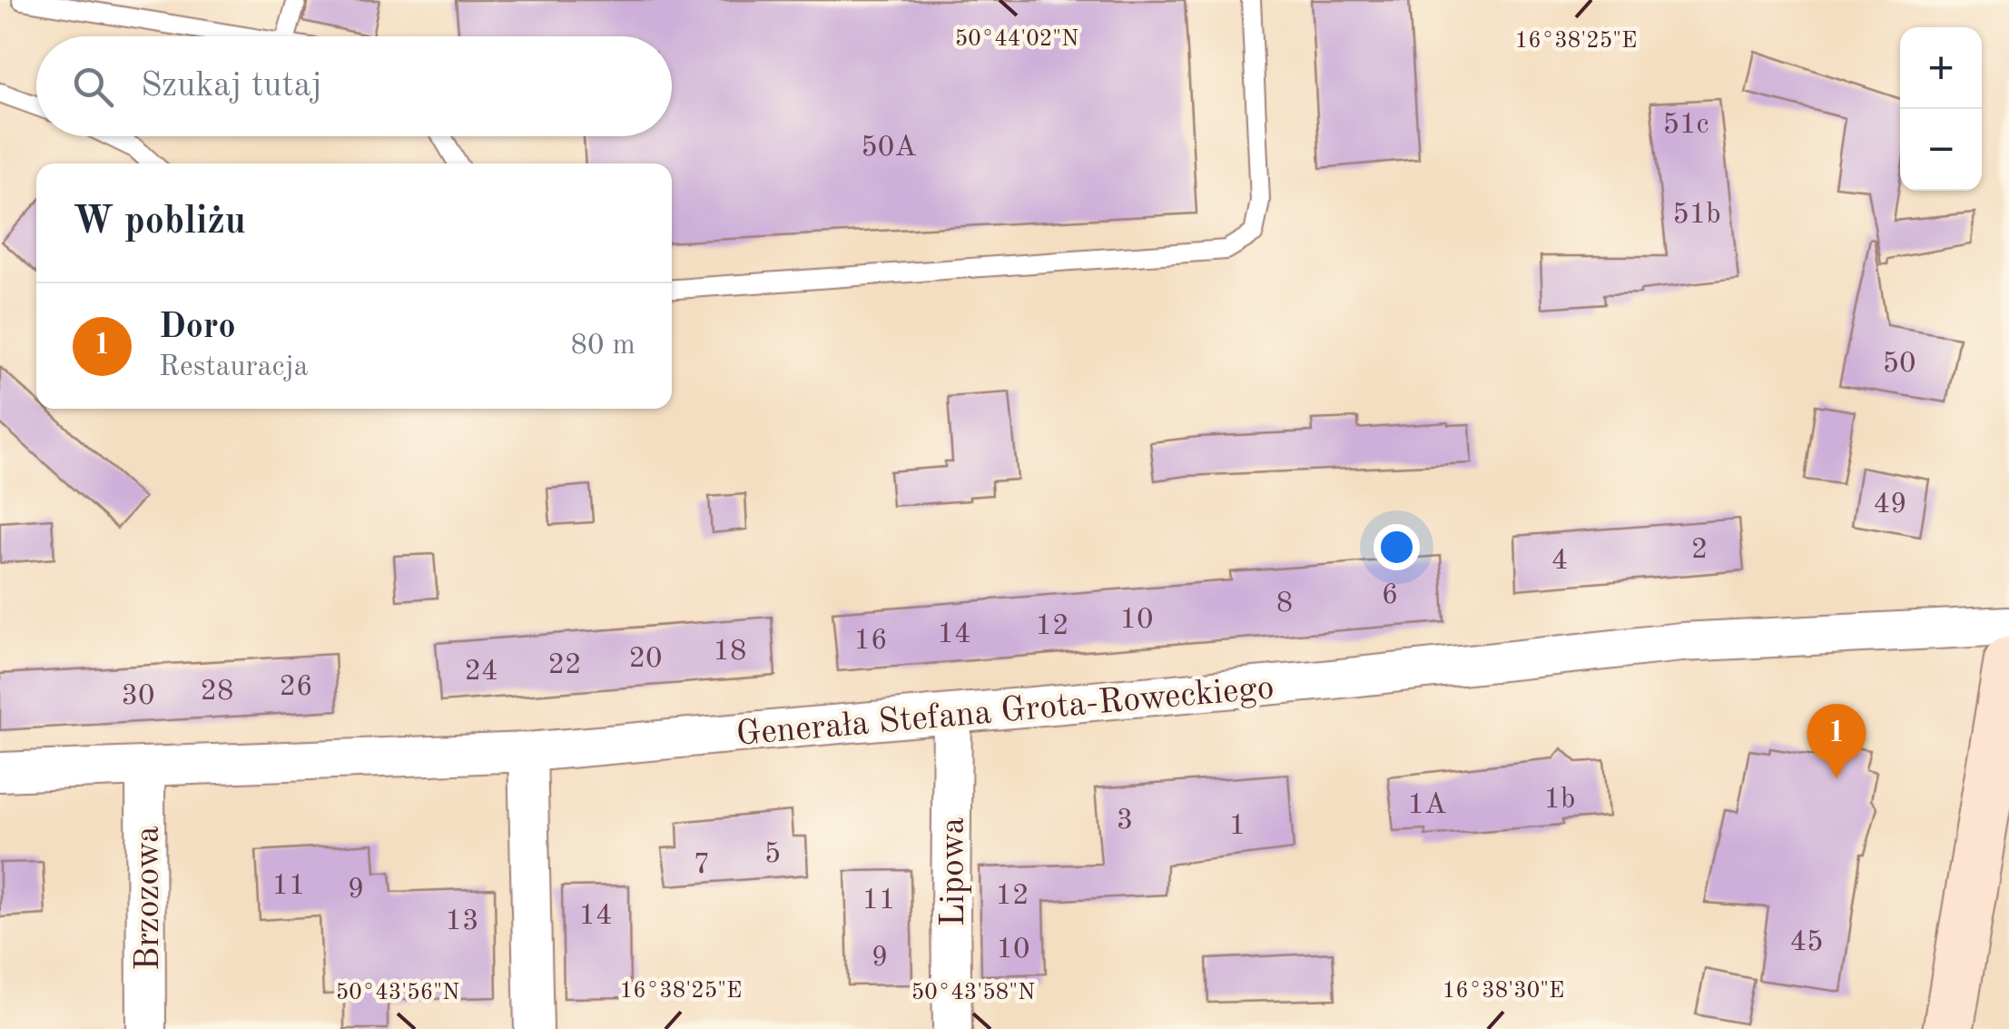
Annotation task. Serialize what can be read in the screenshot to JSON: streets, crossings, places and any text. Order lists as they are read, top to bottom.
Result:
{
  "streets": {
    "street": ["Generała Stefana Grota-Roweckiego", "Lipowa", "Brzozowa"]
  },
  "crossings": [
    ["Generała Stefana Grota-Roweckiego", "Lipowa"],
    ["Generała Stefana Grota-Roweckiego", "Brzozowa"]
  ],
  "house_numbers": [
    "51c",
    "50A",
    "51b",
    "50",
    "49",
    "2",
    "4",
    "6",
    "8",
    "10",
    "12",
    "14",
    "16",
    "18",
    "20",
    "22",
    "24",
    "26",
    "28",
    "30",
    "1b",
    "1A",
    "3",
    "1",
    "5",
    "7",
    "11",
    "9",
    "12",
    "11",
    "14",
    "13",
    "45",
    "10",
    "9"
  ],
  "page": {
    "map_buttons": ["+", "−"],
    "search": "Szukaj tutaj",
    "heading": "W pobliżu",
    "list": [
      {
        "mark": "1",
        "name": "Doro",
        "note": "Restauracja",
        "value": "80 m"
      }
    ],
    "pins": "1"
  },
  "coordinates": [
    "50°44'02\"N",
    "16°38'25\"E",
    "16°38'30\"E",
    "50°43'56\"N",
    "50°43'58\"N"
  ]
}
